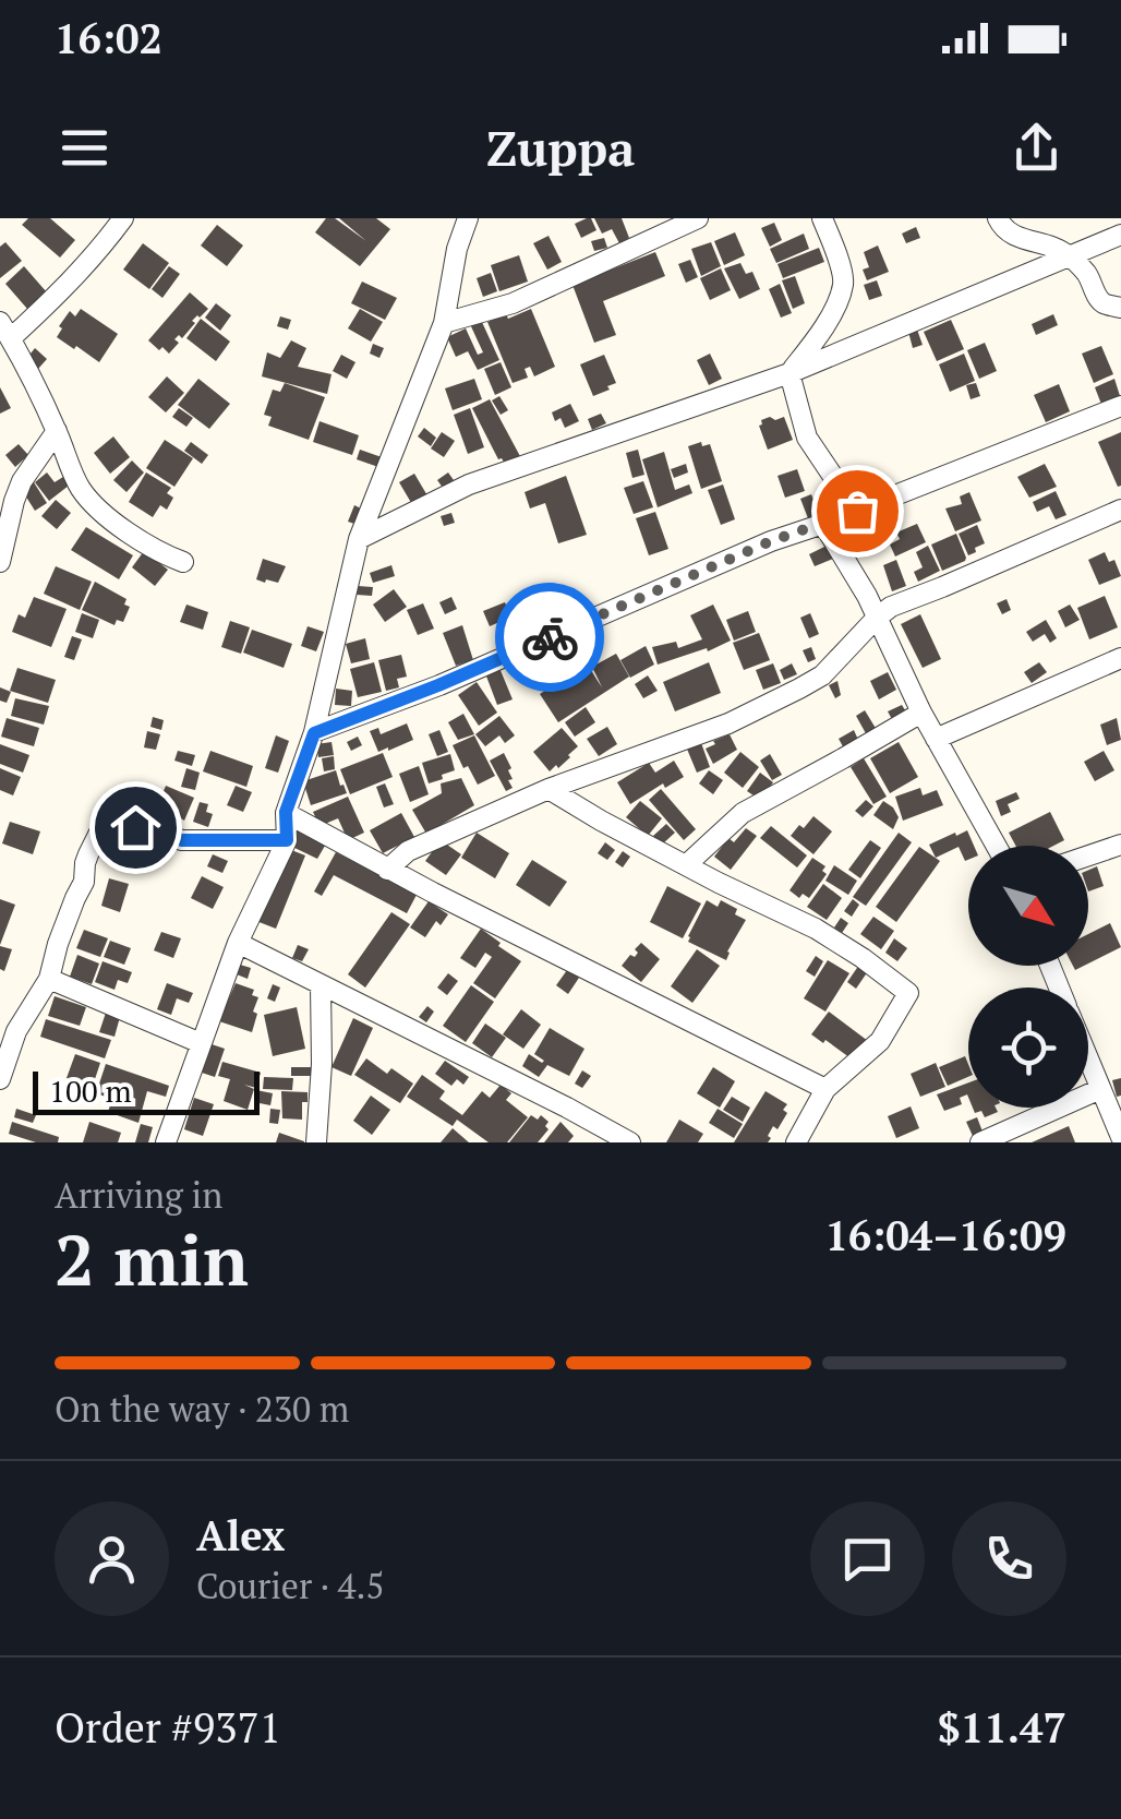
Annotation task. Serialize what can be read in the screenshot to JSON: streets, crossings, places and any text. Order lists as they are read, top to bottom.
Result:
{
  "scale_bar": "100 m",
  "north": "bottom right",
  "page": {
    "status": "16:02",
    "header": "Zuppa",
    "scale": "100 m",
    "heading": ["2 min", "Arriving in", "16:04–16:09"],
    "panel": [
      "Alex",
      "Courier · 4.5",
      "Order #9371",
      "$11.47"
    ],
    "bar": "On the way · 230 m"
  }
}
